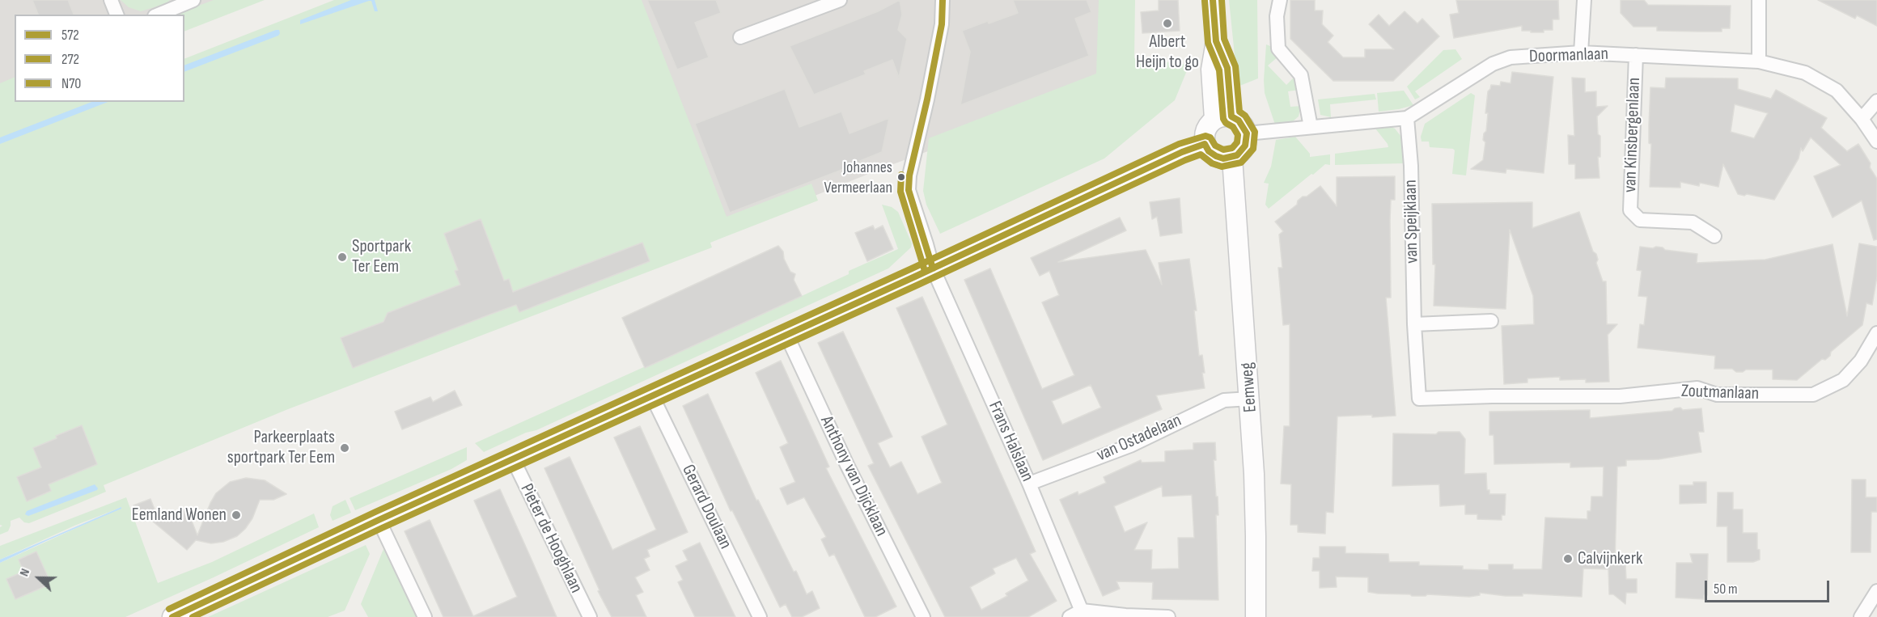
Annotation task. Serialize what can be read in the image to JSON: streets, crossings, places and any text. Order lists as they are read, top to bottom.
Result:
{
  "streets": {
    "main road": ["Eemweg"],
    "street": [
      "Doormanlaan",
      "van Kinsbergenlaan",
      "van Speijklaan",
      "Zoutmanlaan",
      "van Ostadelaan",
      "Frans Halslaan",
      "Anthony van Dijcklaan",
      "Gerard Doulaan",
      "Pieter de Hooghlaan"
    ]
  },
  "crossings": [
    ["Doormanlaan", "van Kinsbergenlaan"],
    ["Doormanlaan", "van Speijklaan"],
    ["Doormanlaan", "Eemweg"],
    ["van Speijklaan", "Zoutmanlaan"],
    ["Eemweg", "van Ostadelaan"],
    ["van Ostadelaan", "Frans Halslaan"]
  ],
  "places": [
    "Albert Heijn to go",
    "Johannes Vermeerlaan",
    "Sportpark Ter Eem",
    "Parkeerplaats sportpark Ter Eem",
    "Eemland Wonen",
    "Calvijnkerk"
  ],
  "lines": ["transit line 572", "transit line 272", "transit line N70"],
  "legend": ["572", "272", "N70"],
  "scale_bar": "50 m",
  "north": "left"
}
